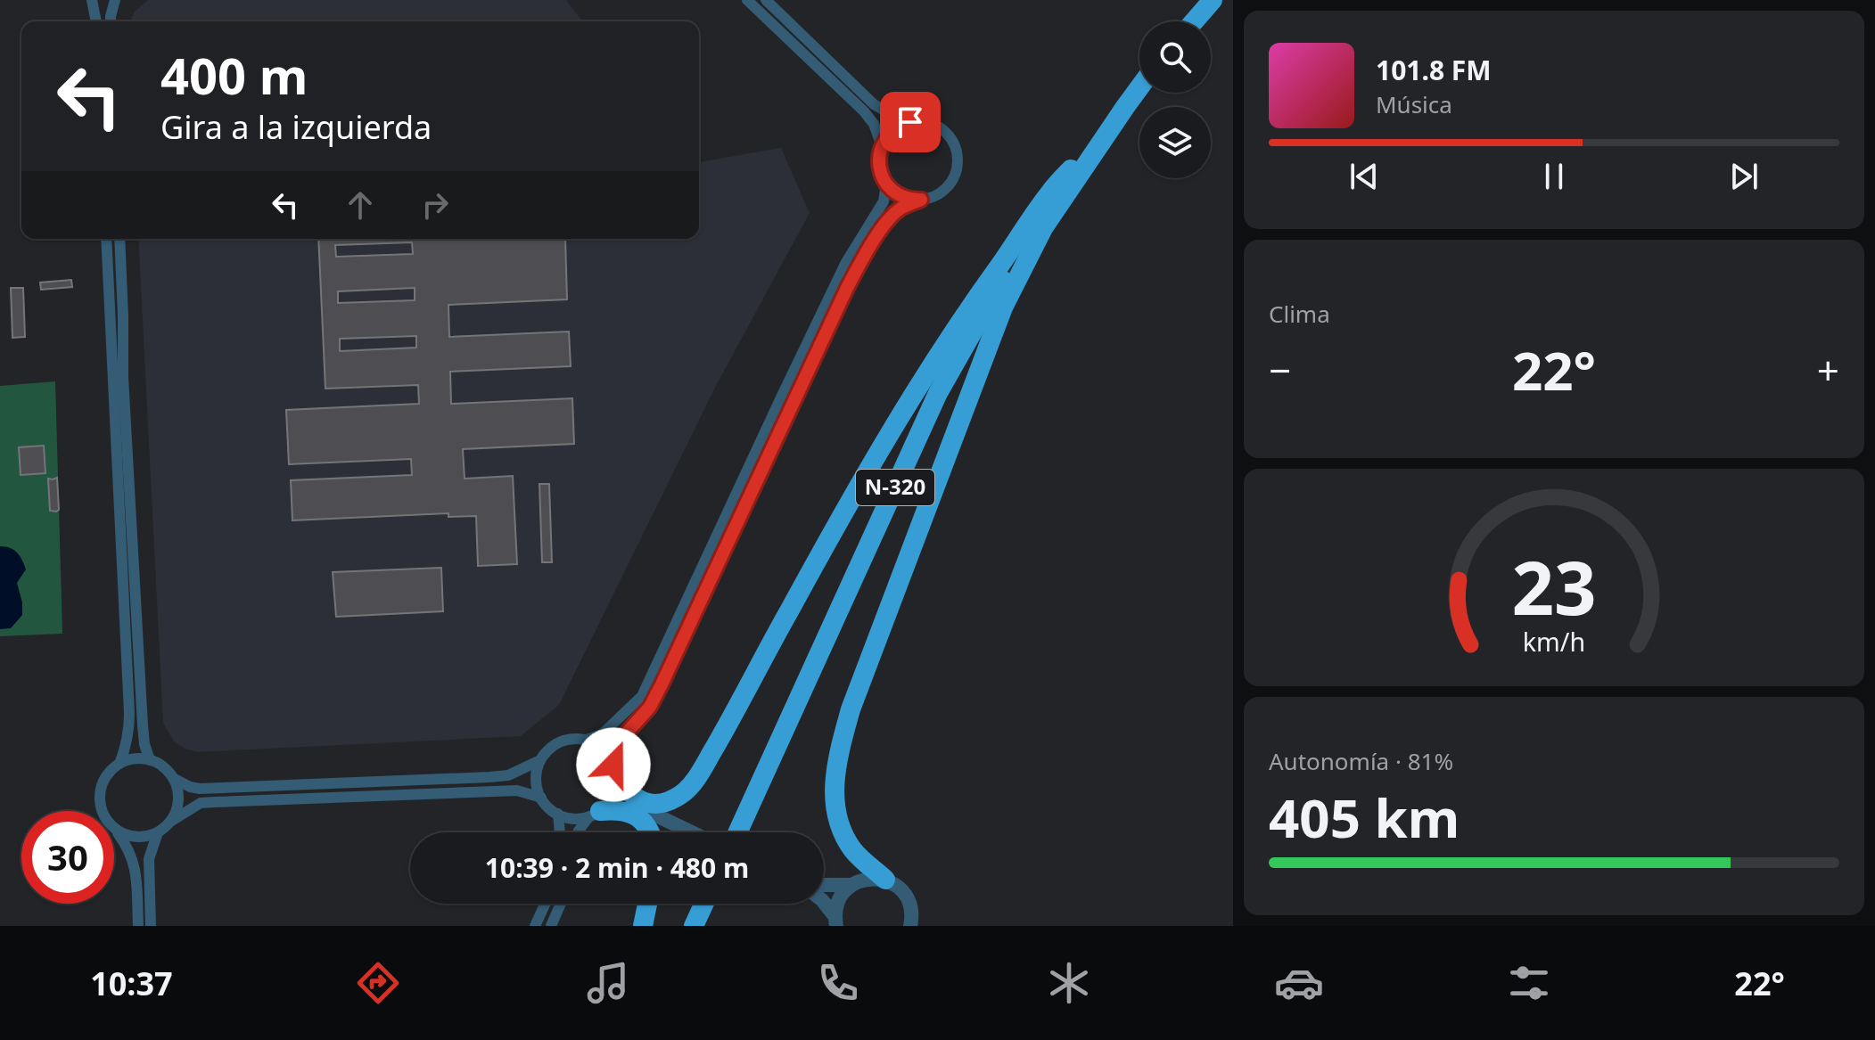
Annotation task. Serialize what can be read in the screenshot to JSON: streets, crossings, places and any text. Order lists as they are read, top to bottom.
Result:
{
  "streets": {
    "highway": ["N-320"]
  },
  "page": {
    "turn": ["400 m", "Gira a la izquierda"],
    "song": ["101.8 FM", "Música"],
    "tile": [
      "Clima",
      ["Autonomía · 81%", "405 km"]
    ],
    "heat": ["−", "22°", "+"],
    "limit": "30",
    "trip": "10:39 · 2 min · 480 m",
    "tabs": ["10:37", "22°"],
    "gauge": ["23", "km/h"]
  }
}
